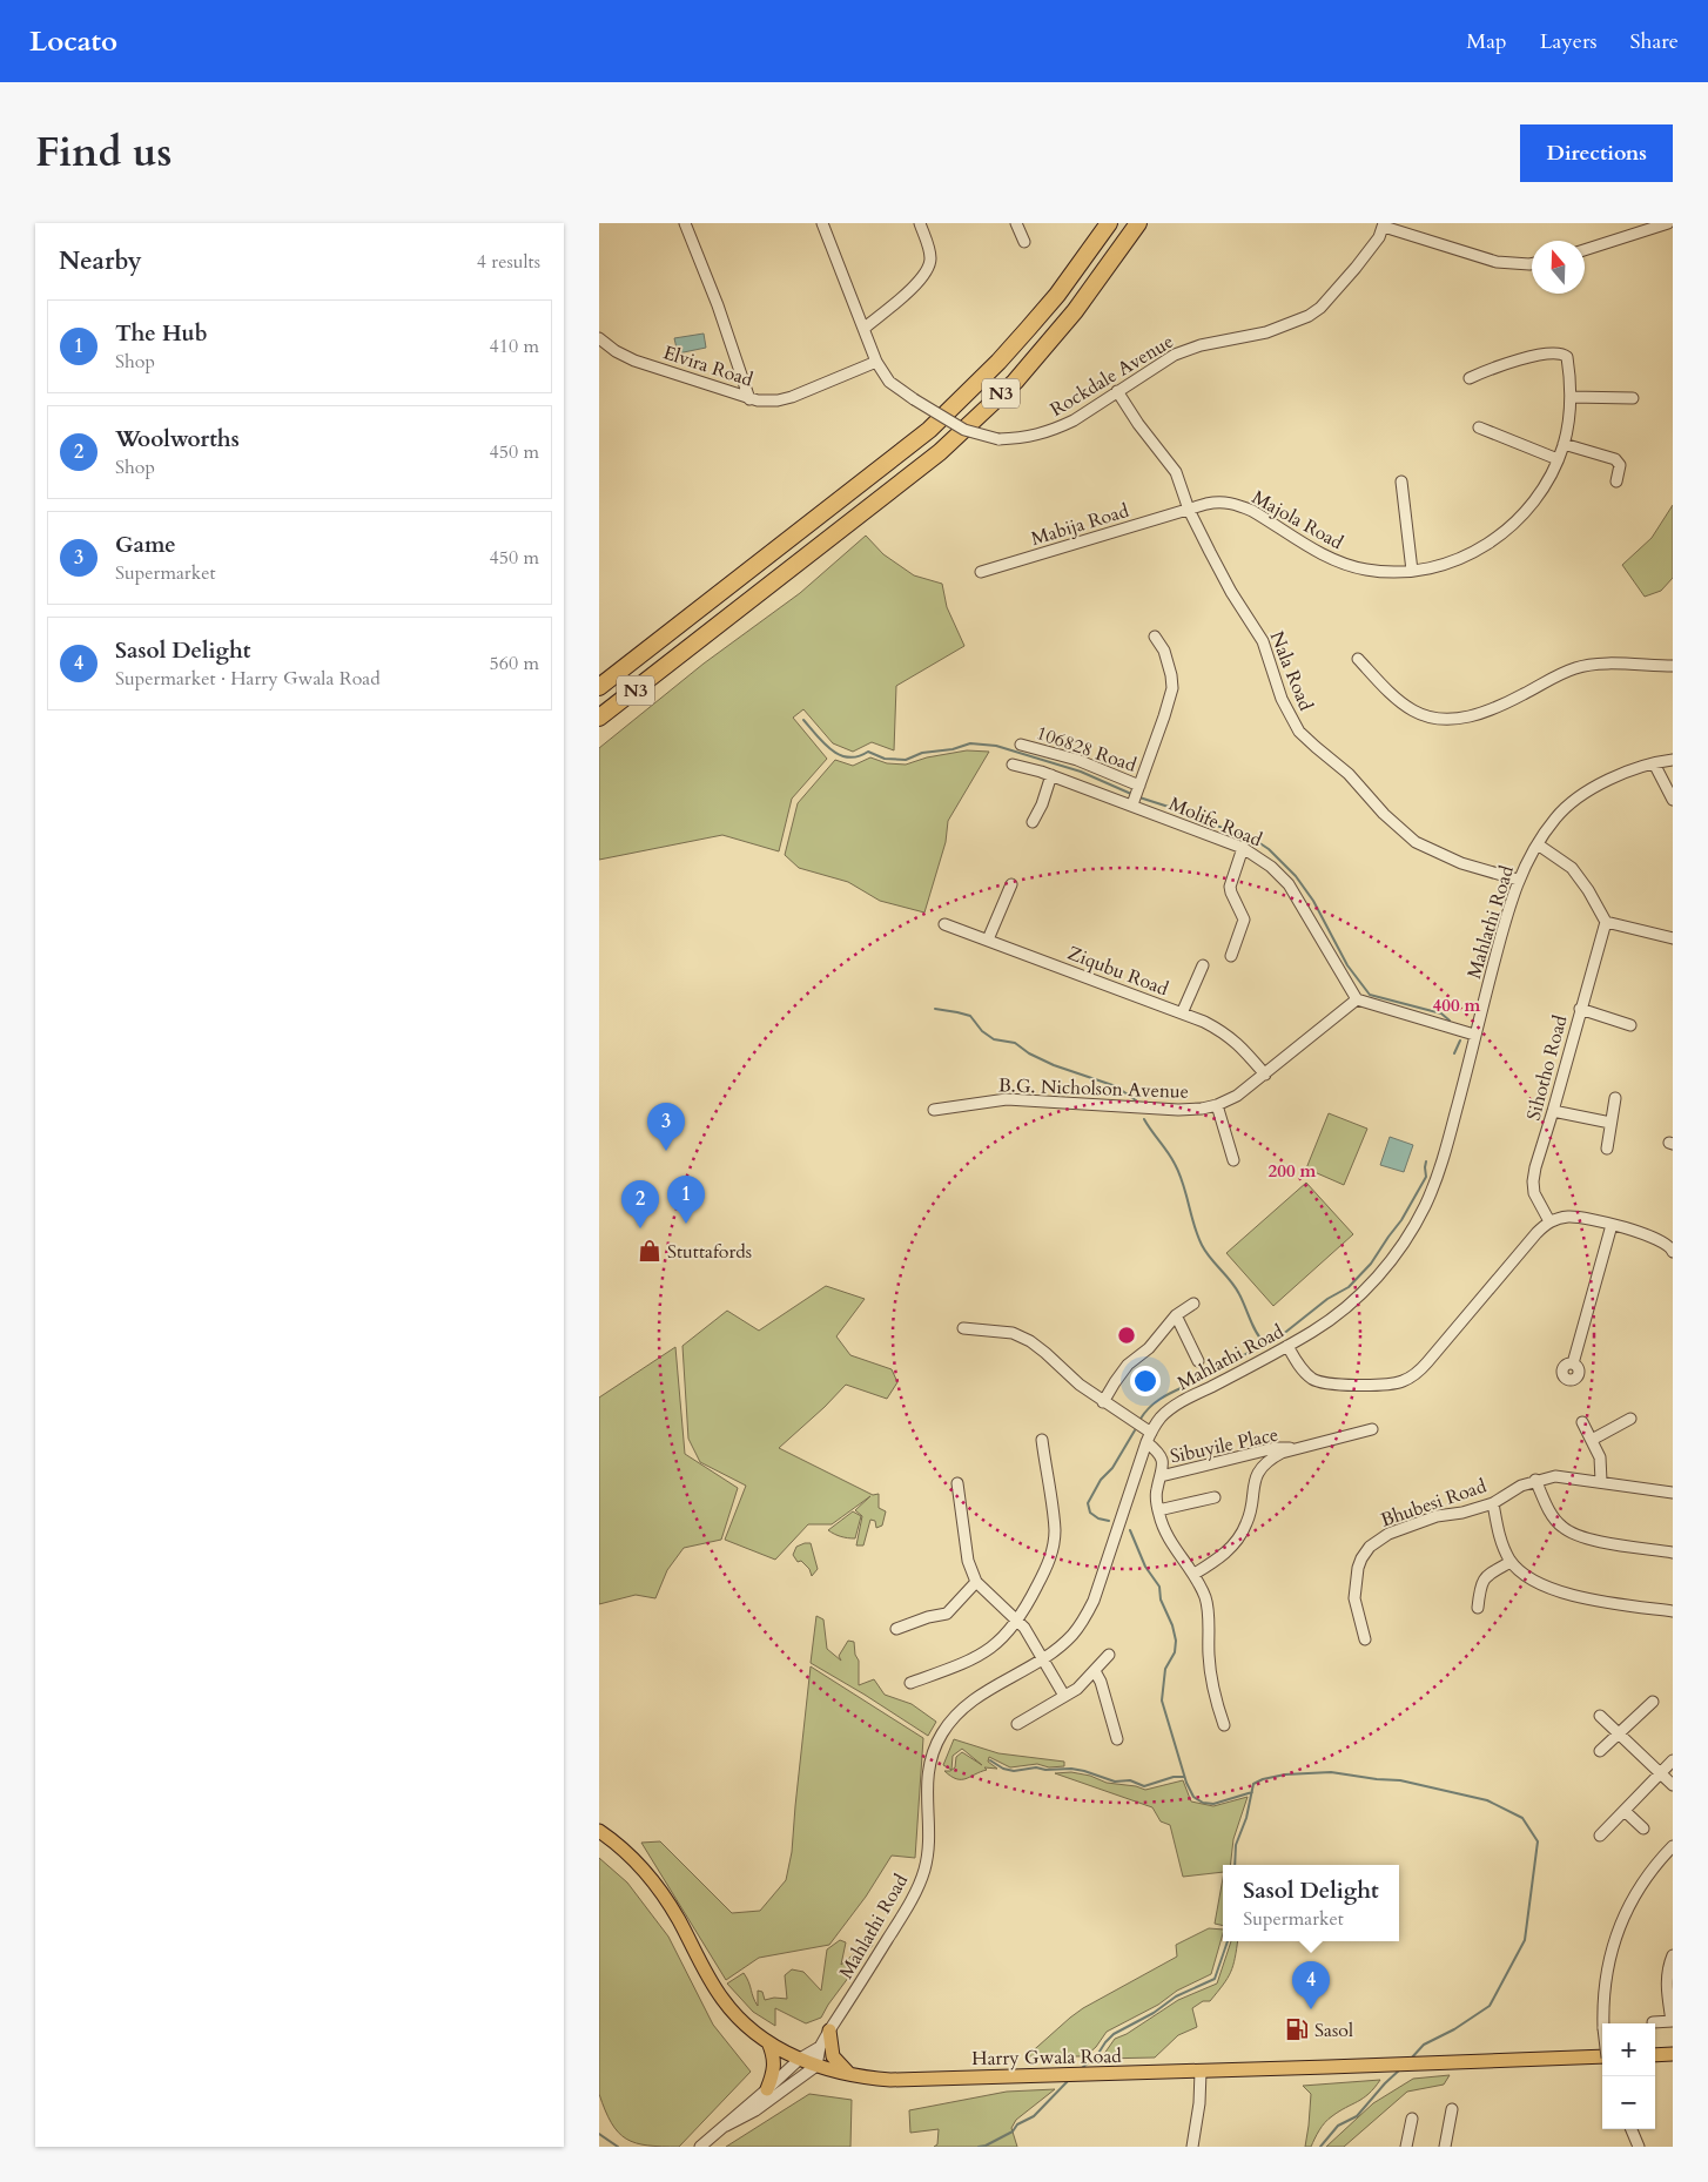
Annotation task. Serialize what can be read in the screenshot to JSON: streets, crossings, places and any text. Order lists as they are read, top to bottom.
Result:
{
  "streets": {
    "highway": ["N3"],
    "main road": ["Harry Gwala Road"],
    "street": [
      "Elvira Road",
      "Rockdale Avenue",
      "Majola Road",
      "Mabija Road",
      "Nala Road",
      "106828 Road",
      "Molife Road",
      "Mahlathi Road",
      "Ziqubu Road",
      "Sihotho Road",
      "B.G. Nicholson Avenue",
      "Sibuyile Place",
      "Bhubesi Road"
    ]
  },
  "crossings": [
    ["Elvira Road", "Rockdale Avenue"],
    ["Rockdale Avenue", "Nala Road"],
    ["Majola Road", "Mabija Road"],
    ["Majola Road", "Nala Road"],
    ["Mabija Road", "Nala Road"],
    ["Nala Road", "Mahlathi Road"],
    ["Molife Road", "B.G. Nicholson Avenue"],
    ["Mahlathi Road", "Harry Gwala Road"],
    ["Ziqubu Road", "B.G. Nicholson Avenue"]
  ],
  "places": {
    "shop": ["Stuttafords"],
    "fuel station": ["Sasol"]
  },
  "north": "top",
  "page": {
    "header": "Locato",
    "nav": ["Map", "Layers", "Share"],
    "title": "Find us",
    "buttons": "Directions",
    "heading": ["Nearby", "4 results"],
    "list": [
      {
        "mark": "1",
        "name": "The Hub",
        "note": "Shop",
        "value": "410 m"
      },
      {
        "mark": "2",
        "name": "Woolworths",
        "note": "Shop",
        "value": "450 m"
      },
      {
        "mark": "3",
        "name": "Game",
        "note": "Supermarket",
        "value": "450 m"
      },
      {
        "mark": "4",
        "name": "Sasol Delight",
        "note": "Supermarket · Harry Gwala Road",
        "value": "560 m"
      }
    ],
    "pins": [
      "3",
      "1",
      "2",
      "4"
    ],
    "popup": ["Sasol Delight", "Supermarket"],
    "map_buttons": ["+", "−"]
  },
  "rings": ["400 m", "200 m"]
}
